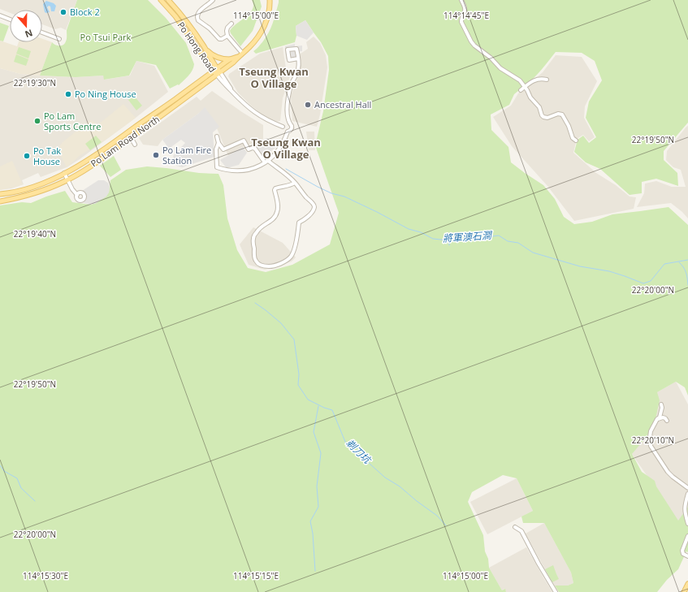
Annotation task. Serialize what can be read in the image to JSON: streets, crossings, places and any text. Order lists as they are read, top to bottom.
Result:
{
  "streets": {
    "main road": ["Po Hong Road", "Po Lam Road North"]
  },
  "crossings": [
    ["Po Hong Road", "Po Lam Road North"]
  ],
  "districts": ["Tseung Kwan O Village", "Tseung Kwan O Village"],
  "water": ["將軍澳石澗", "剃刀坑"],
  "parks": ["Po Tsui Park"],
  "places": [
    "Block 2",
    "Po Ning House",
    "Ancestral Hall",
    "Po Lam Sports Centre",
    "Po Lam Fire Station",
    "Po Tak House"
  ],
  "north": "bottom",
  "coordinates": [
    "114°15'00\"E",
    "114°14'45\"E",
    "22°19'30\"N",
    "22°19'50\"N",
    "22°19'40\"N",
    "22°20'00\"N",
    "22°20'10\"N",
    "114°15'30\"E",
    "114°15'15\"E"
  ]
}
